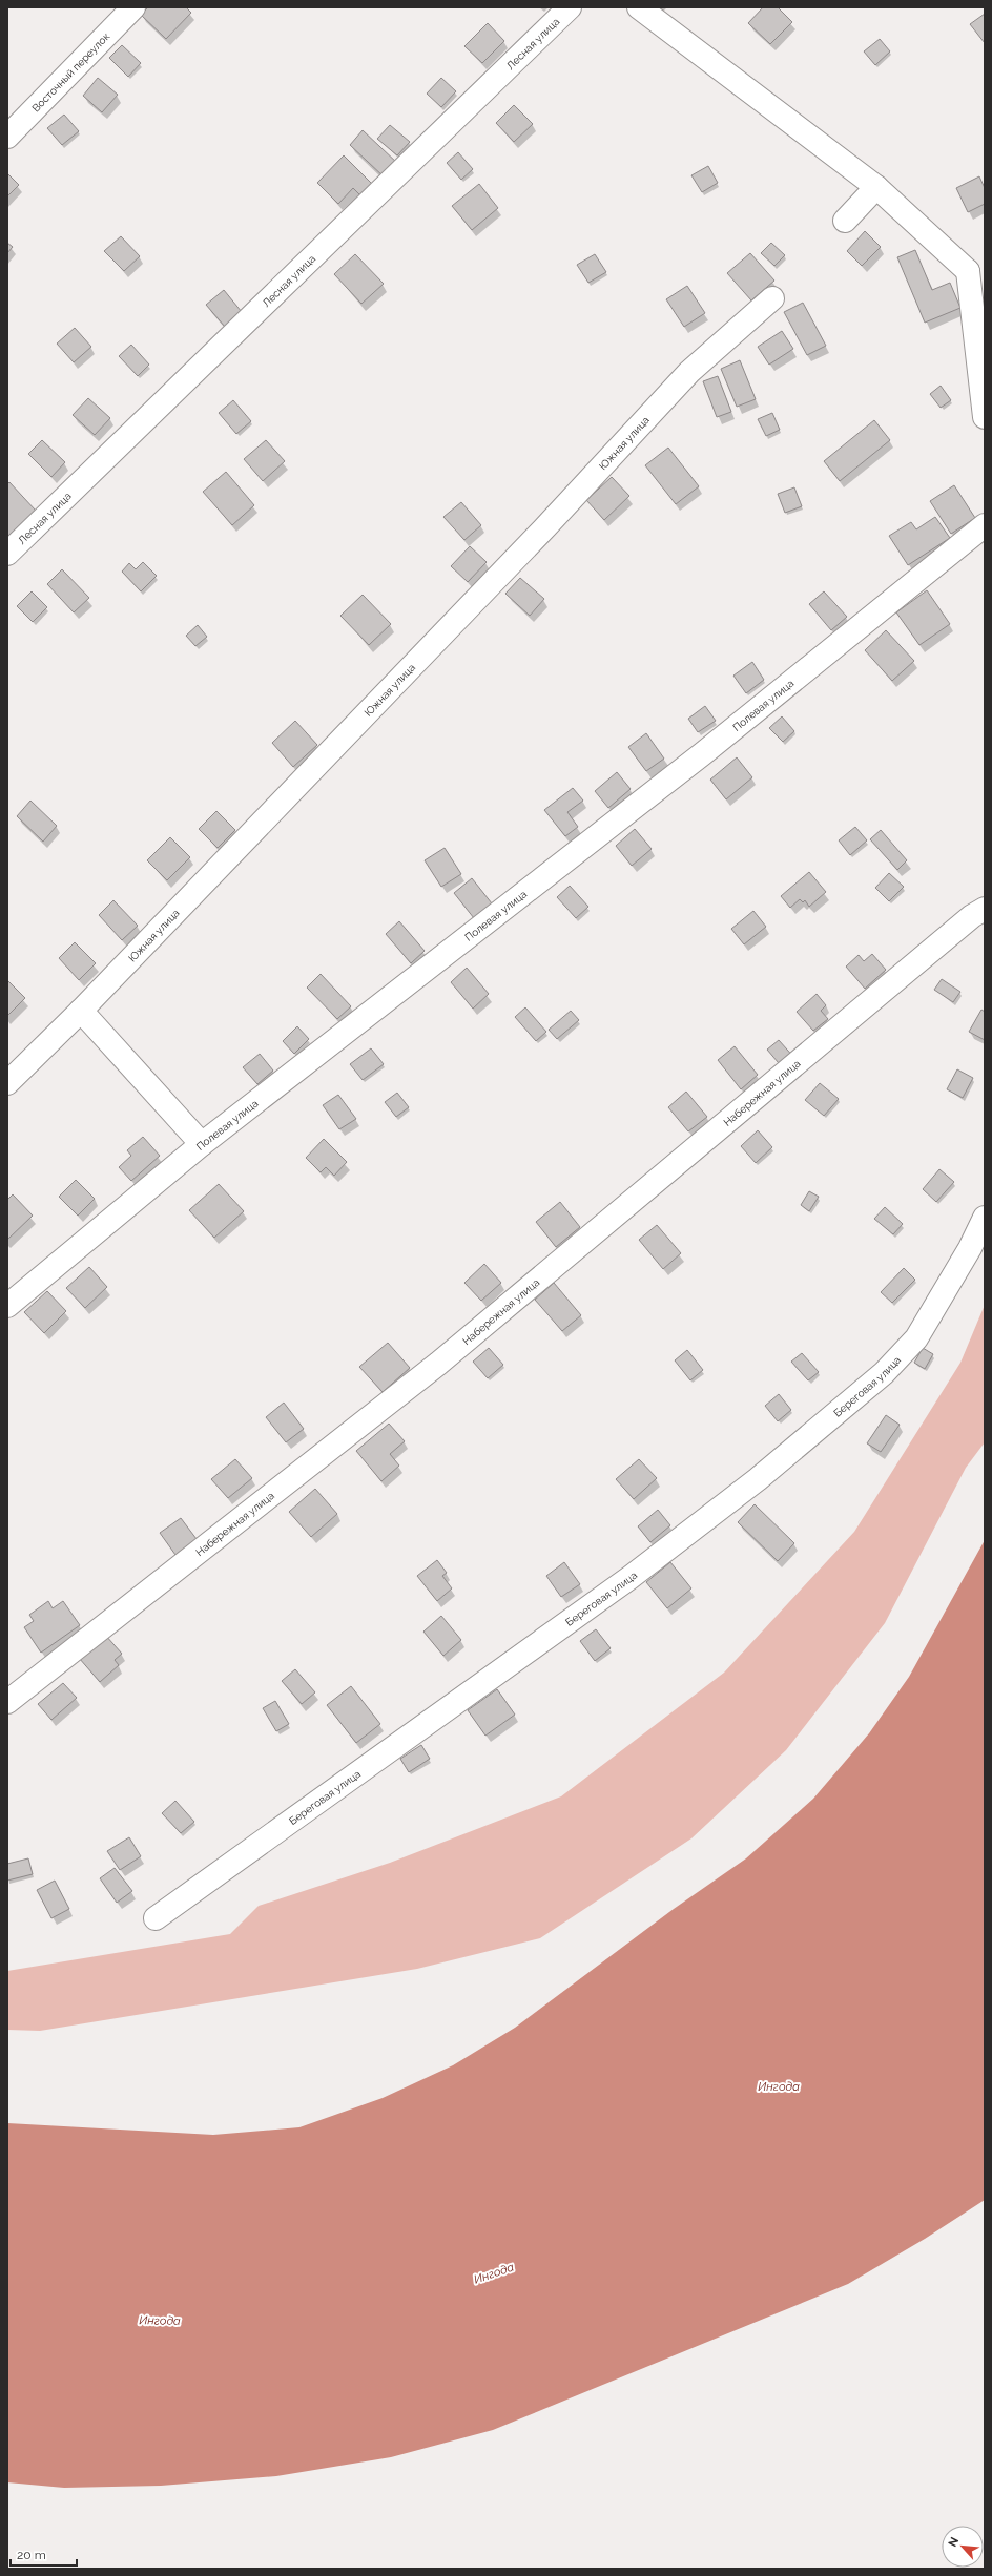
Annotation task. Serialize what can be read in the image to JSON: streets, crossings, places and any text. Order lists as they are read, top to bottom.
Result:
{
  "streets": {
    "street": [
      "Лесная улица",
      "Восточный переулок",
      "Южная улица",
      "Полевая улица",
      "Набережная улица",
      "Береговая улица"
    ]
  },
  "water": ["Ингода"],
  "scale_bar": "20 m",
  "north": "top left"
}
